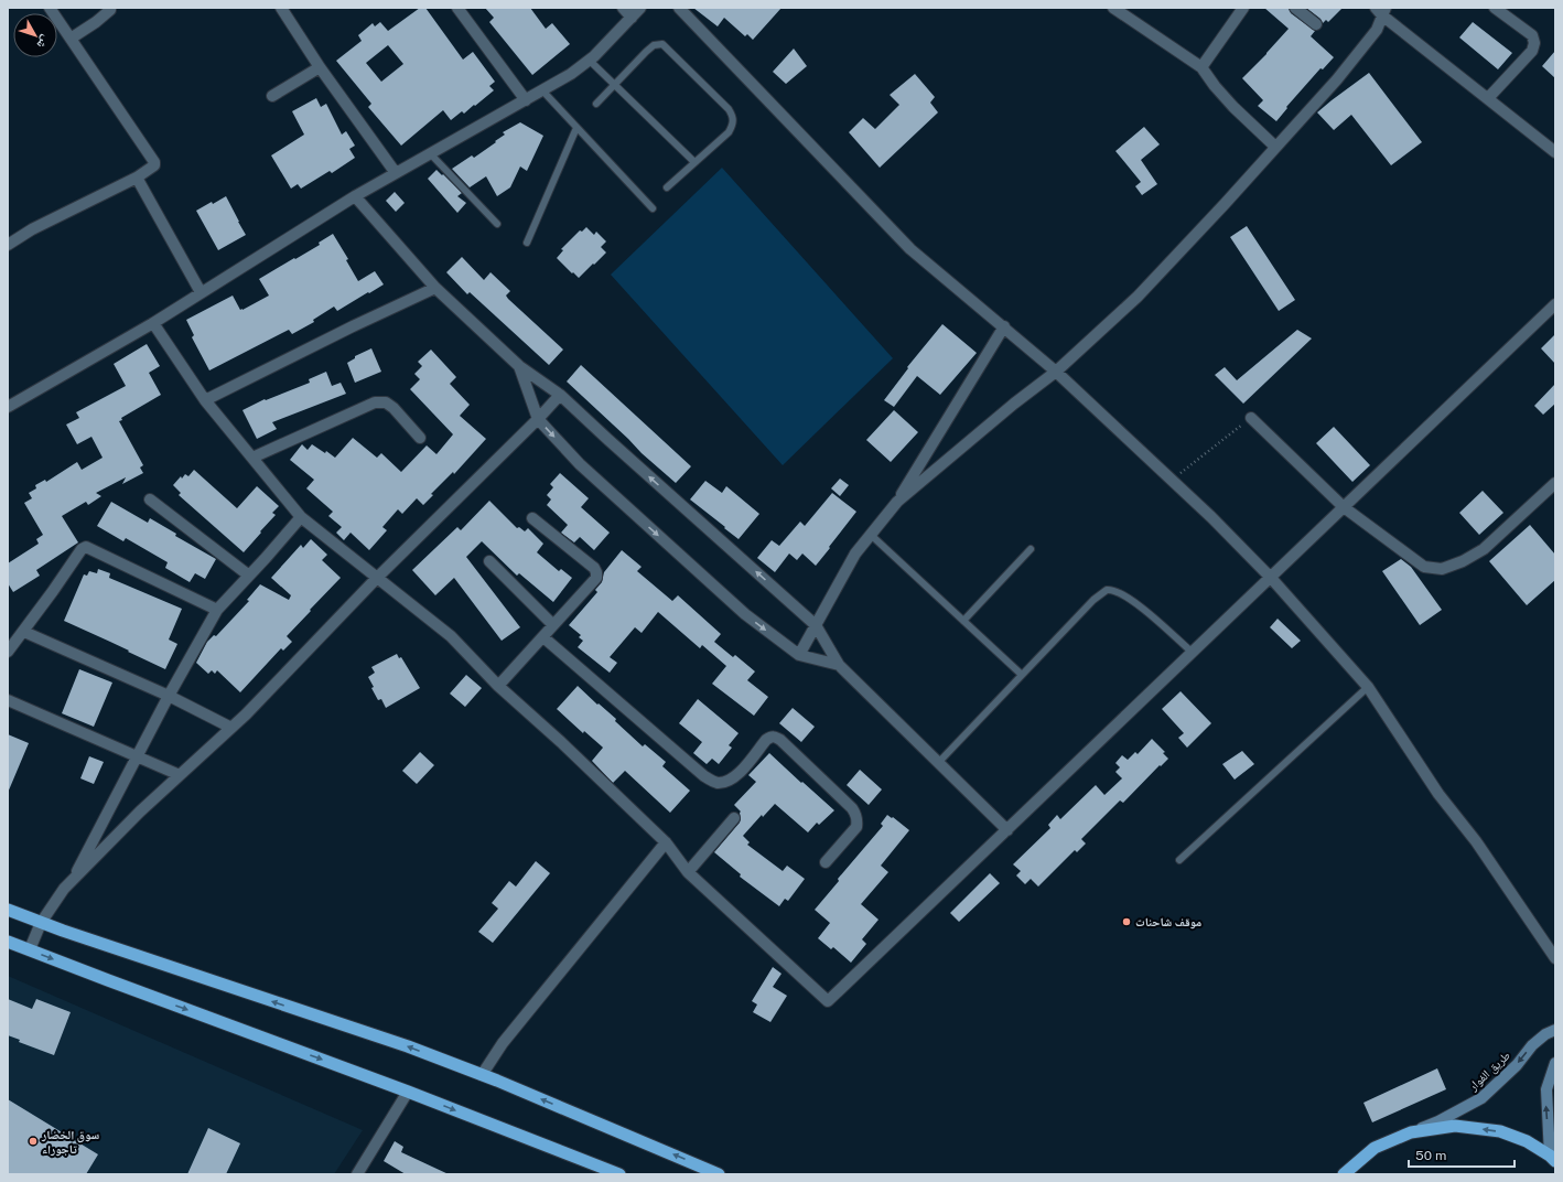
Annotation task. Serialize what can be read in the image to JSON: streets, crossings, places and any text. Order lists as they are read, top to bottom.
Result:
{
  "streets": {
    "main road": ["طريق الفوار"]
  },
  "one_way": ["طريق الفوار"],
  "places": ["موقف شاحنات", "سوق الخضار تاجوراء"],
  "scale_bar": "50 m",
  "north": "bottom right"
}
